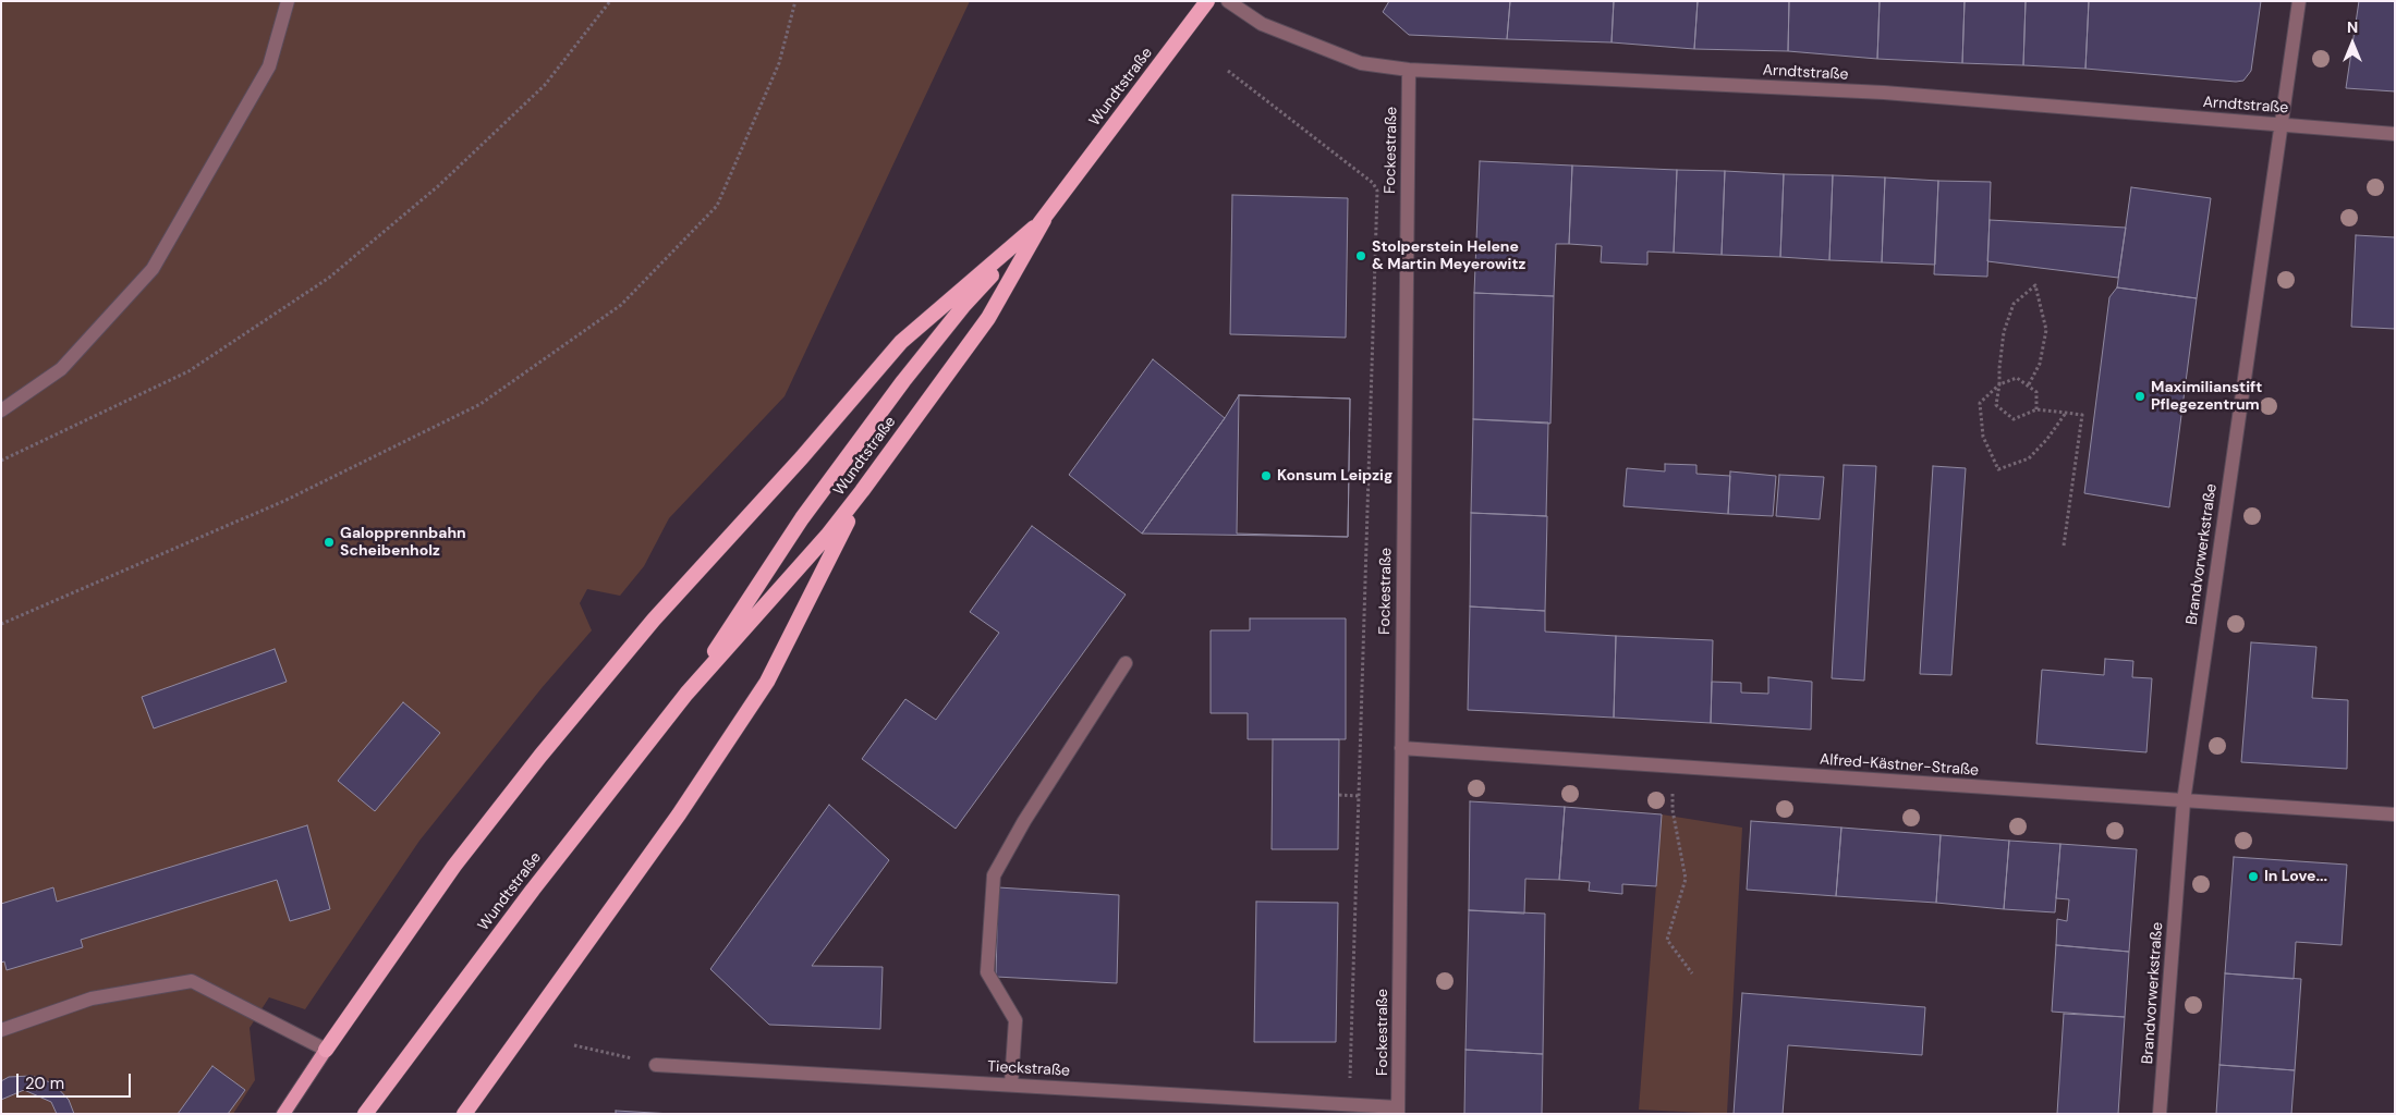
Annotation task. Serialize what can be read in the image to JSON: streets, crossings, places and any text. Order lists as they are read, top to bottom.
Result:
{
  "streets": {
    "highway": ["Wundtstraße"],
    "street": [
      "Arndtstraße",
      "Fockestraße",
      "Brandvorwerkstraße",
      "Alfred-Kästner-Straße",
      "Tieckstraße"
    ]
  },
  "crossings": [
    ["Arndtstraße", "Fockestraße"],
    ["Arndtstraße", "Brandvorwerkstraße"],
    ["Fockestraße", "Alfred-Kästner-Straße"],
    ["Fockestraße", "Tieckstraße"],
    ["Brandvorwerkstraße", "Alfred-Kästner-Straße"]
  ],
  "places": [
    "Stolperstein Helene & Martin Meyerowitz",
    "Maximilianstift Pflegezentrum",
    "Konsum Leipzig",
    "Galopprennbahn Scheibenholz",
    "In Love..."
  ],
  "scale_bar": "20 m",
  "north": "top"
}
